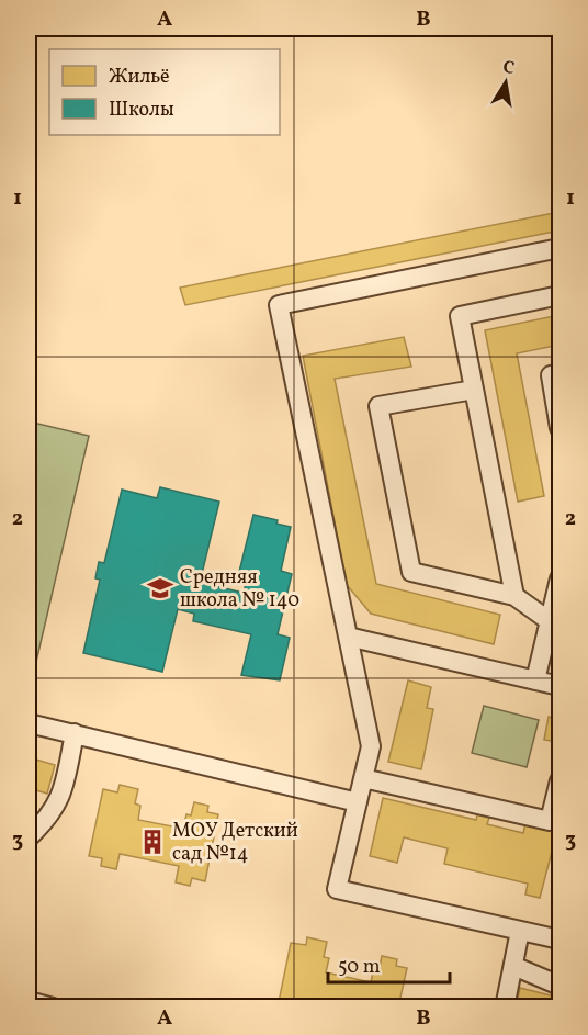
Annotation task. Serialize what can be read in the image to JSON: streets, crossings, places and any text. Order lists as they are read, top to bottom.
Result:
{
  "places": {
    "school or university": ["Средняя школа № 140"],
    "building": ["МОУ Детский сад №14"]
  },
  "legend": ["Жильё", "Школы"],
  "scale_bar": "50 m",
  "north": "top",
  "grid": {
    "columns": ["A", "B"],
    "rows": ["1", "2", "3"]
  }
}
